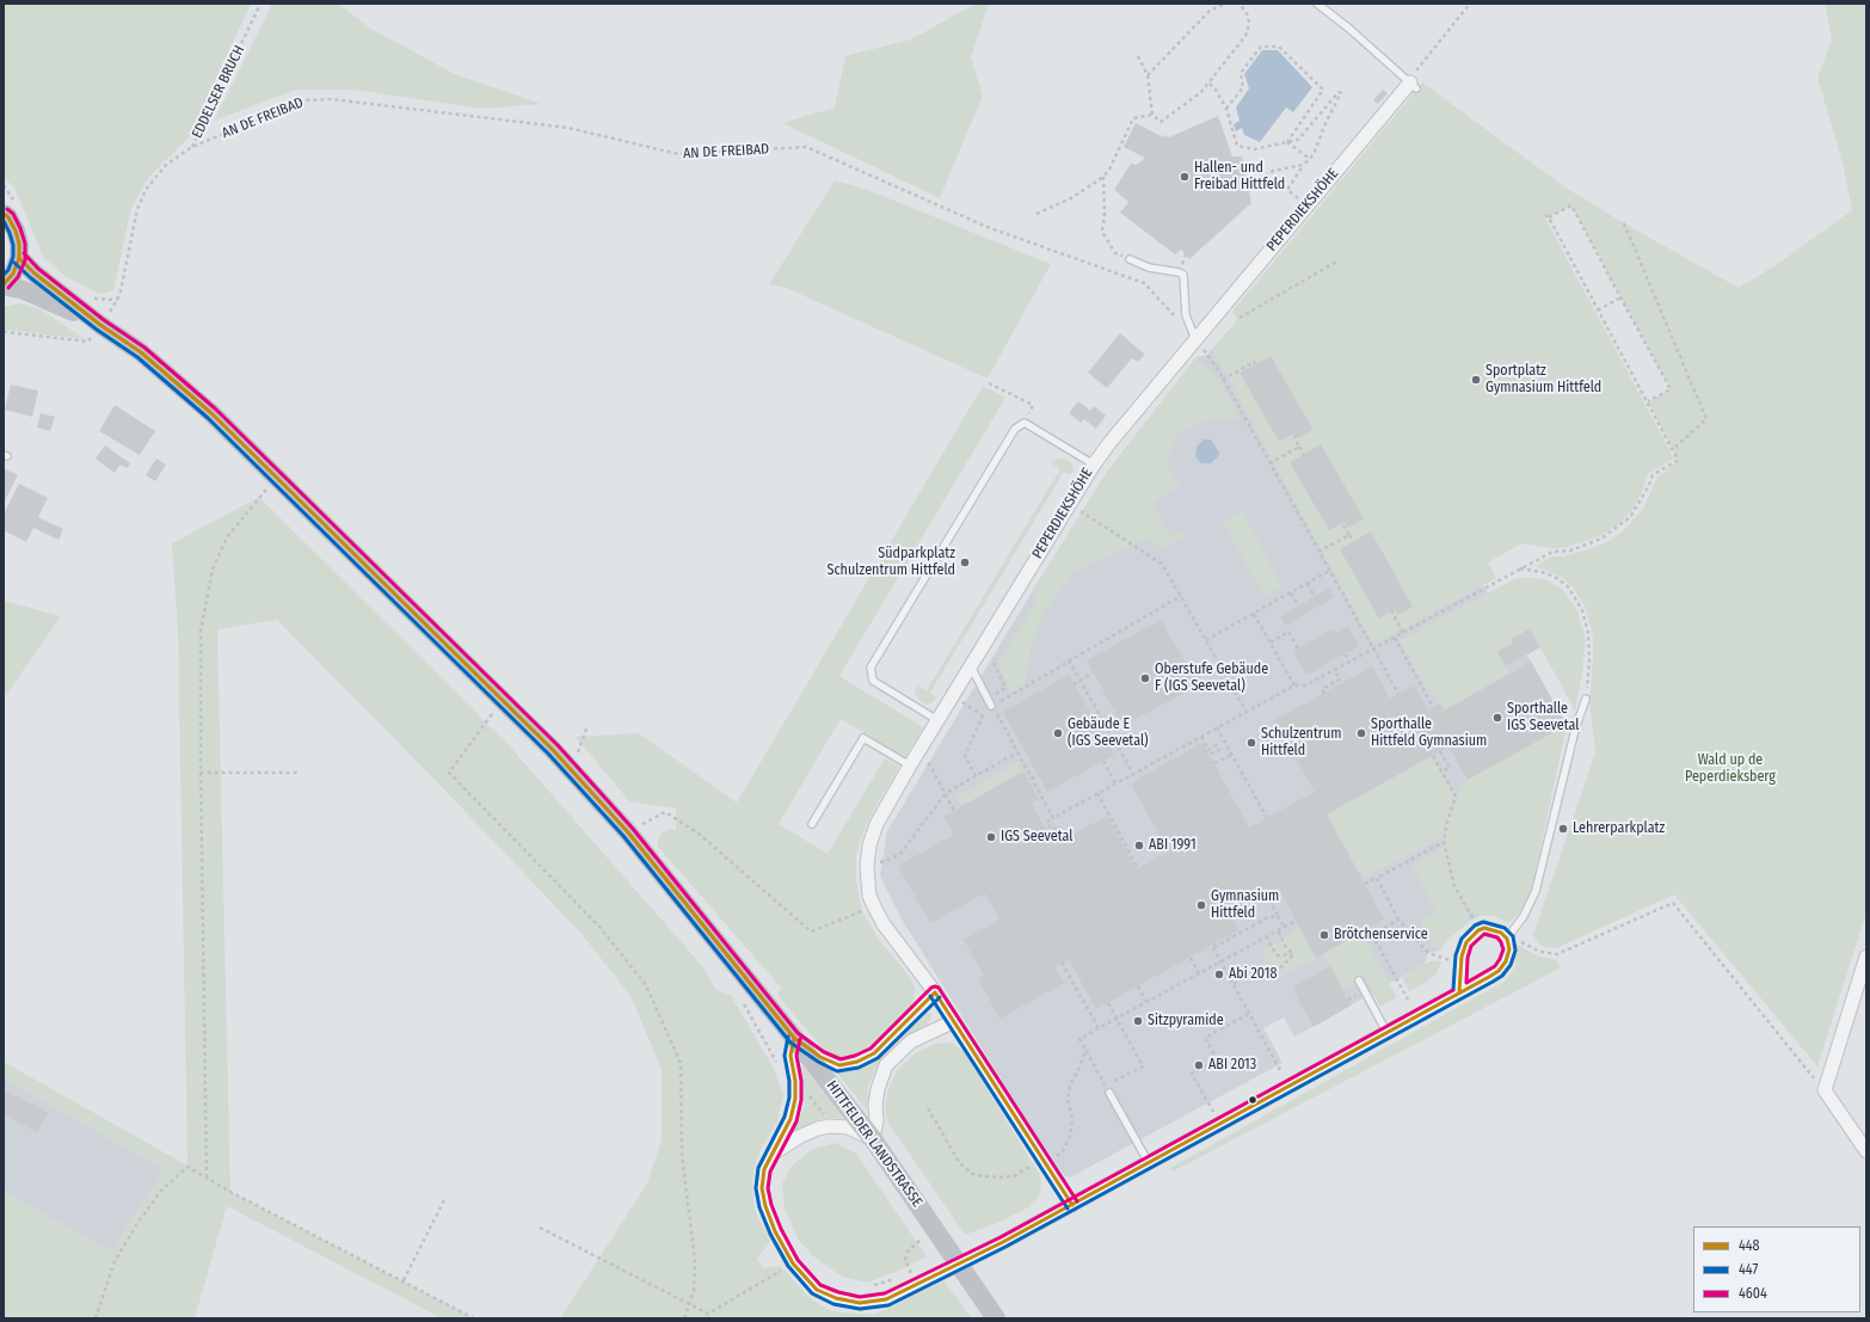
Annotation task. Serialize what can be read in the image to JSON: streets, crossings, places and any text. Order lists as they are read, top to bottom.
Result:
{
  "streets": {
    "main road": ["HITTFELDER LANDSTRASSE"],
    "street": ["PEPERDIEKSHÖHE"],
    "path": ["EDDELSER BRUCH", "AN DE FREIBAD"]
  },
  "crossings": [
    ["EDDELSER BRUCH", "AN DE FREIBAD"],
    ["EDDELSER BRUCH", "HITTFELDER LANDSTRASSE"]
  ],
  "parks": ["Wald up de Peperdieksberg"],
  "places": [
    "Hallen- und Freibad Hittfeld",
    "Sportplatz Gymnasium Hittfeld",
    "Südparkplatz Schulzentrum Hittfeld",
    "Oberstufe Gebäude F (IGS Seevetal)",
    "Sporthalle IGS Seevetal",
    "Gebäude E (IGS Seevetal)",
    "Sporthalle Hittfeld Gymnasium",
    "Schulzentrum Hittfeld",
    "Lehrerparkplatz",
    "IGS Seevetal",
    "ABI 1991",
    "Gymnasium Hittfeld",
    "Brötchenservice",
    "Abi 2018",
    "Sitzpyramide",
    "ABI 2013"
  ],
  "lines": ["transit line 4604", "transit line 448", "transit line 447"],
  "legend": ["448", "447", "4604"]
}
